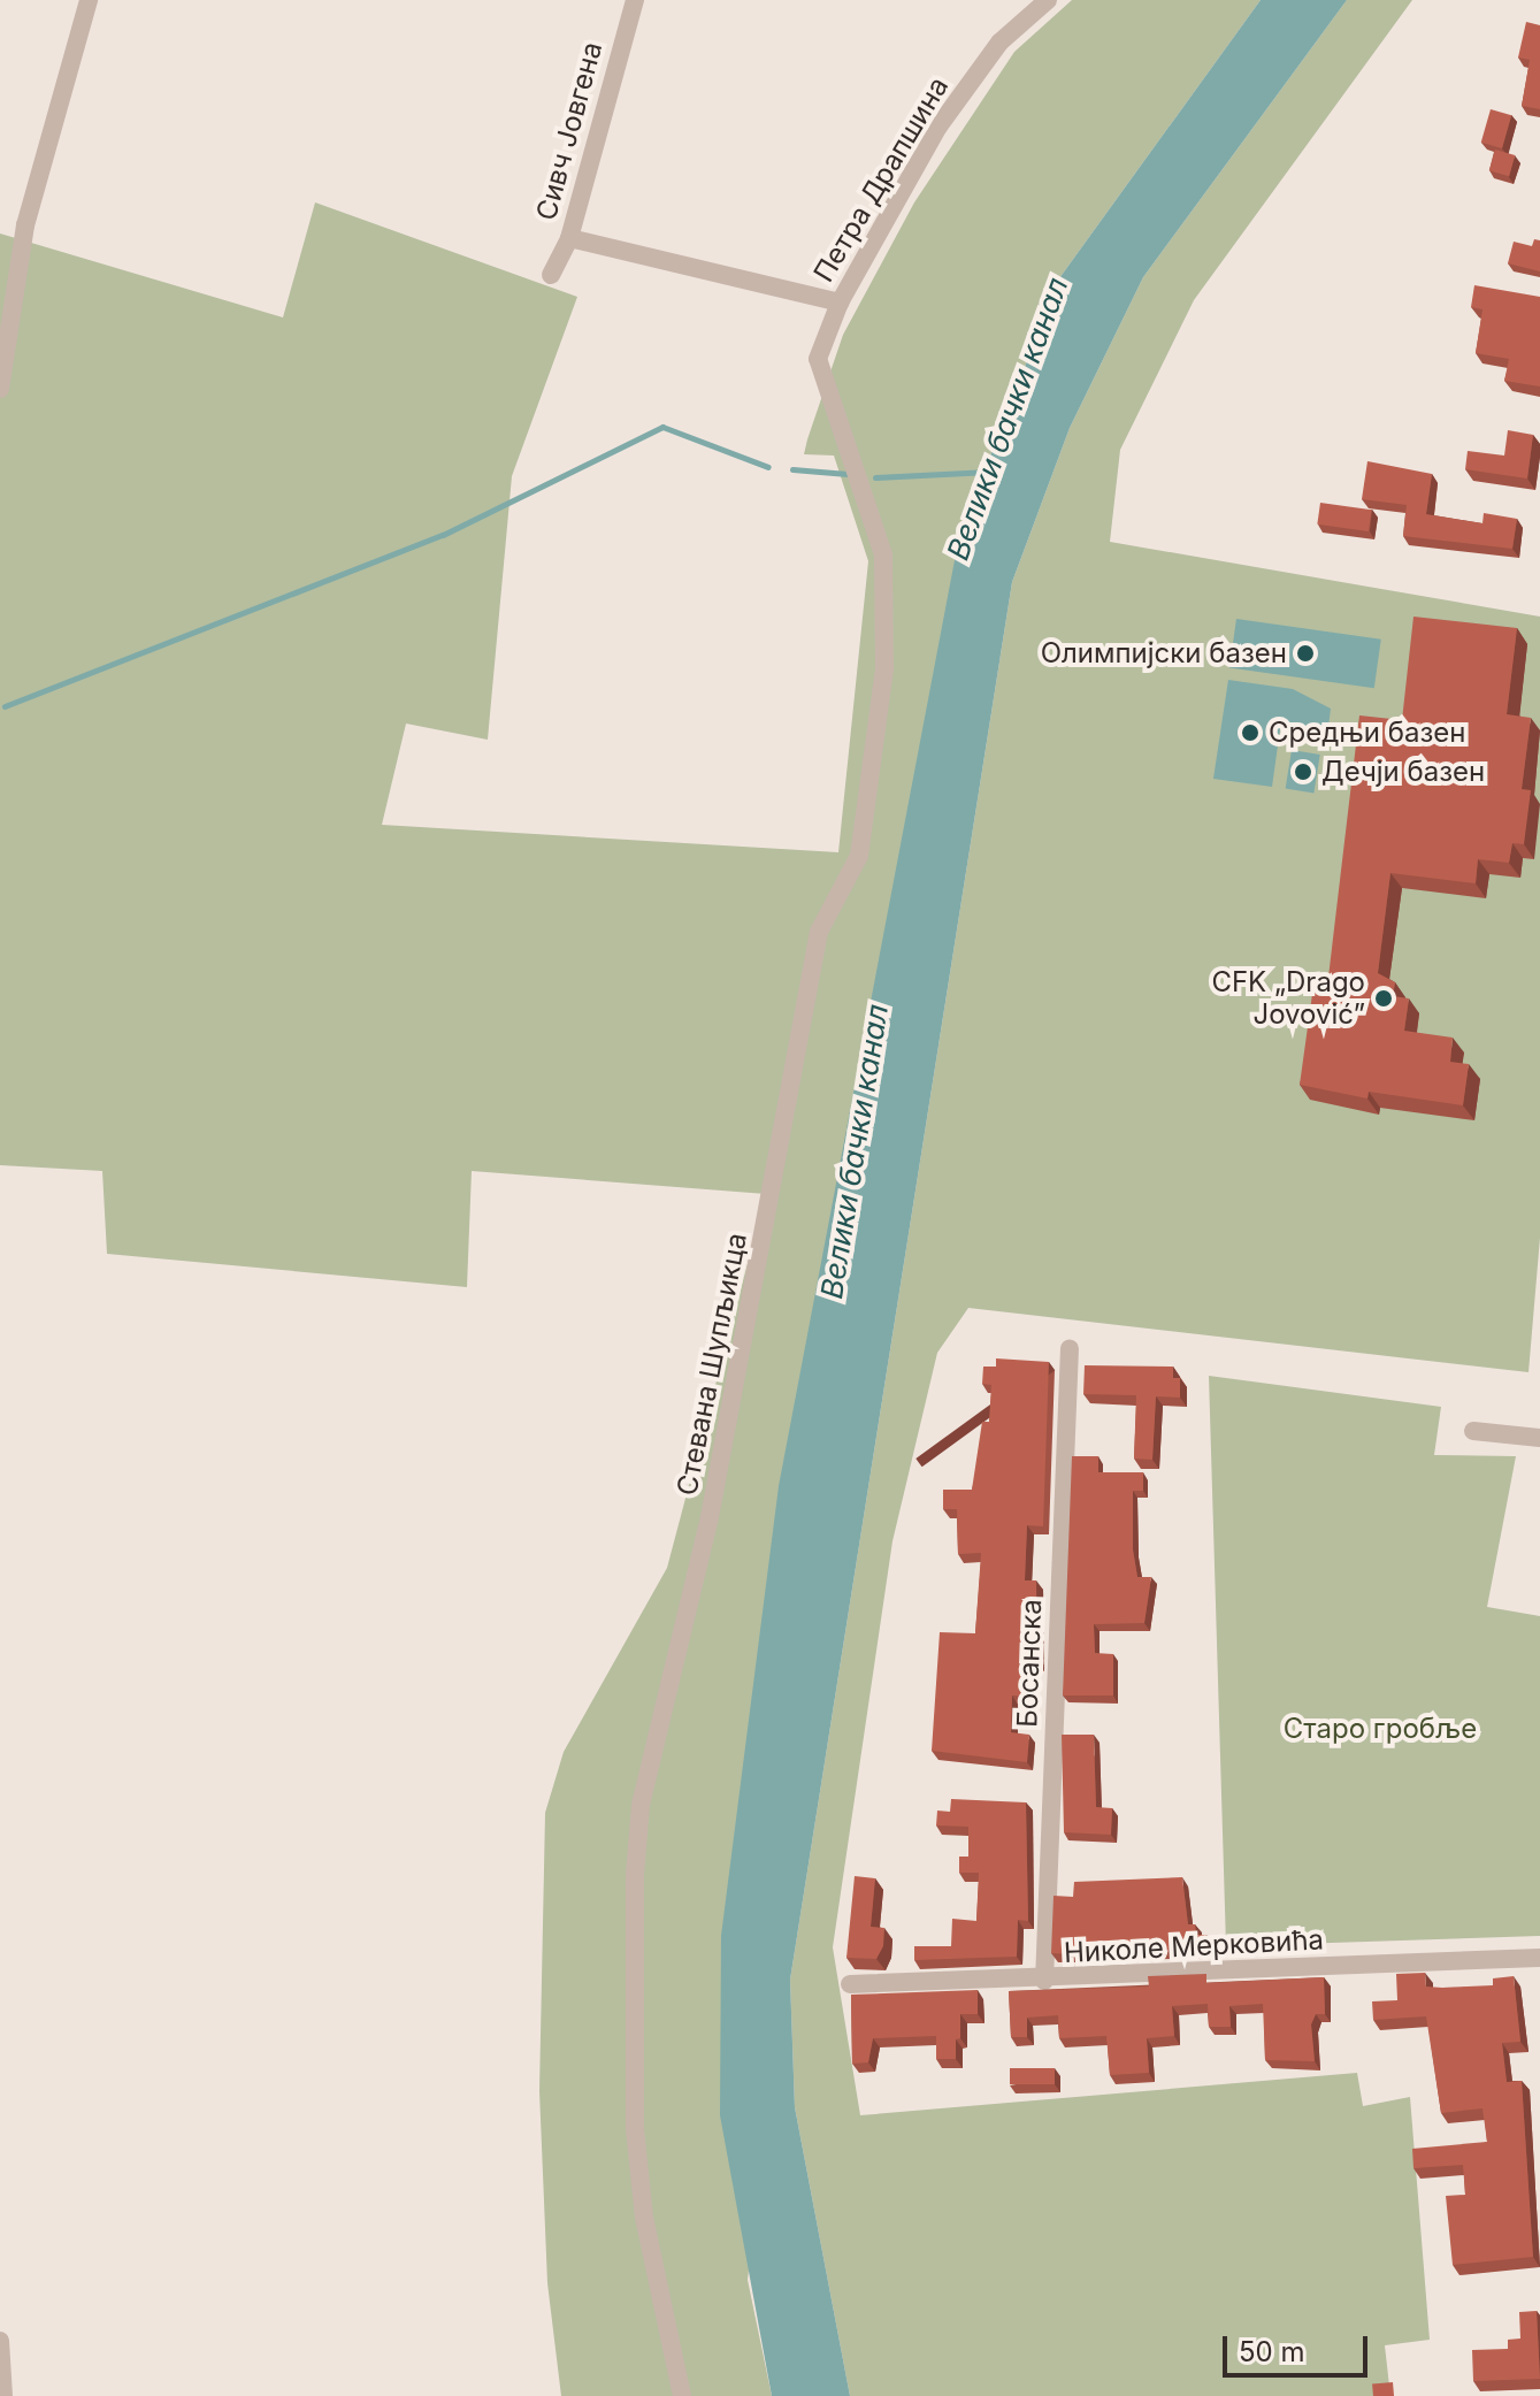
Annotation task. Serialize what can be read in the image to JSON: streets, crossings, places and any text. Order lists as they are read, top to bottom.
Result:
{
  "streets": {
    "street": [
      "Сивч Јовгена",
      "Петра Драпшина",
      "Стевана Шупљикца",
      "Босанска",
      "Николе Мерковића"
    ]
  },
  "crossings": [
    ["Петра Драпшина", "Стевана Шупљикца"],
    ["Босанска", "Николе Мерковића"]
  ],
  "water": ["Велики бачки канал"],
  "parks": ["Старо гробље"],
  "places": [
    "Олимпијски базен",
    "Средњи базен",
    "Дечји базен",
    "CFK „Drago Jovović”"
  ],
  "scale_bar": "50 m"
}
